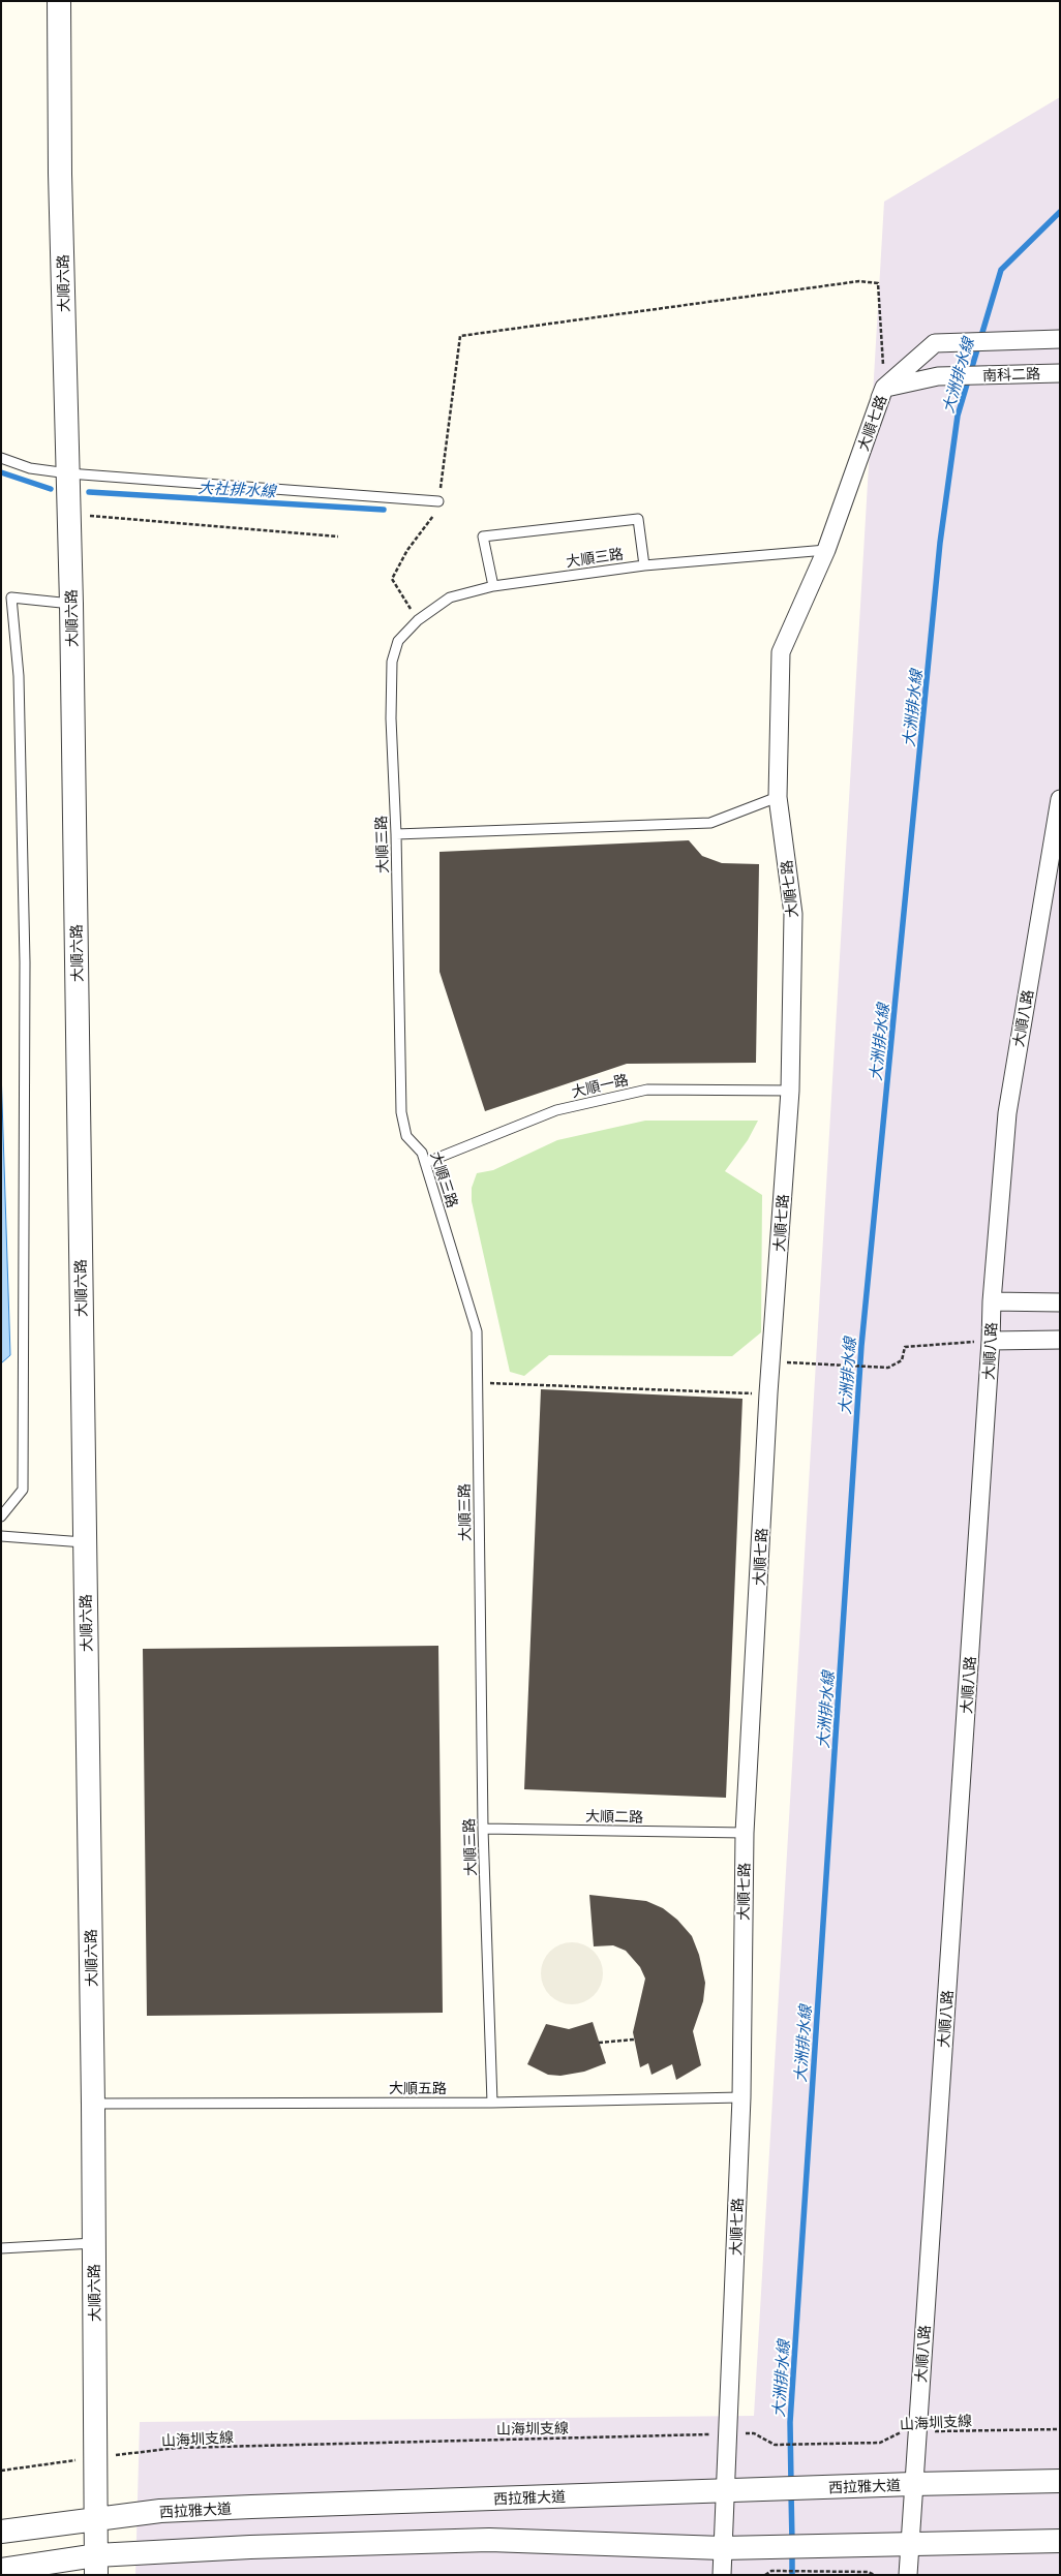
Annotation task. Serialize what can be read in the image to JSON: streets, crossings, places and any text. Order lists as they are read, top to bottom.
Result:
{
  "streets": {
    "street": [
      "大順六路",
      "南科二路",
      "大順七路",
      "大順八路",
      "西拉雅大道"
    ],
    "lane": [
      "大順三路",
      "大順一路",
      "大順二路",
      "大順五路"
    ],
    "path": ["山海圳支線"]
  },
  "crossings": [
    ["大順六路", "大順五路"],
    ["大順六路", "西拉雅大道"],
    ["南科二路", "大順七路"],
    ["大順七路", "大順三路"],
    ["大順七路", "大順一路"],
    ["大順七路", "大順二路"],
    ["大順七路", "大順五路"],
    ["大順七路", "山海圳支線"],
    ["大順七路", "西拉雅大道"],
    ["大順三路", "大順一路"],
    ["大順三路", "大順二路"],
    ["大順三路", "大順五路"],
    ["大順八路", "山海圳支線"],
    ["大順八路", "西拉雅大道"]
  ],
  "water": ["大洲排水線", "大社排水線"]
}
